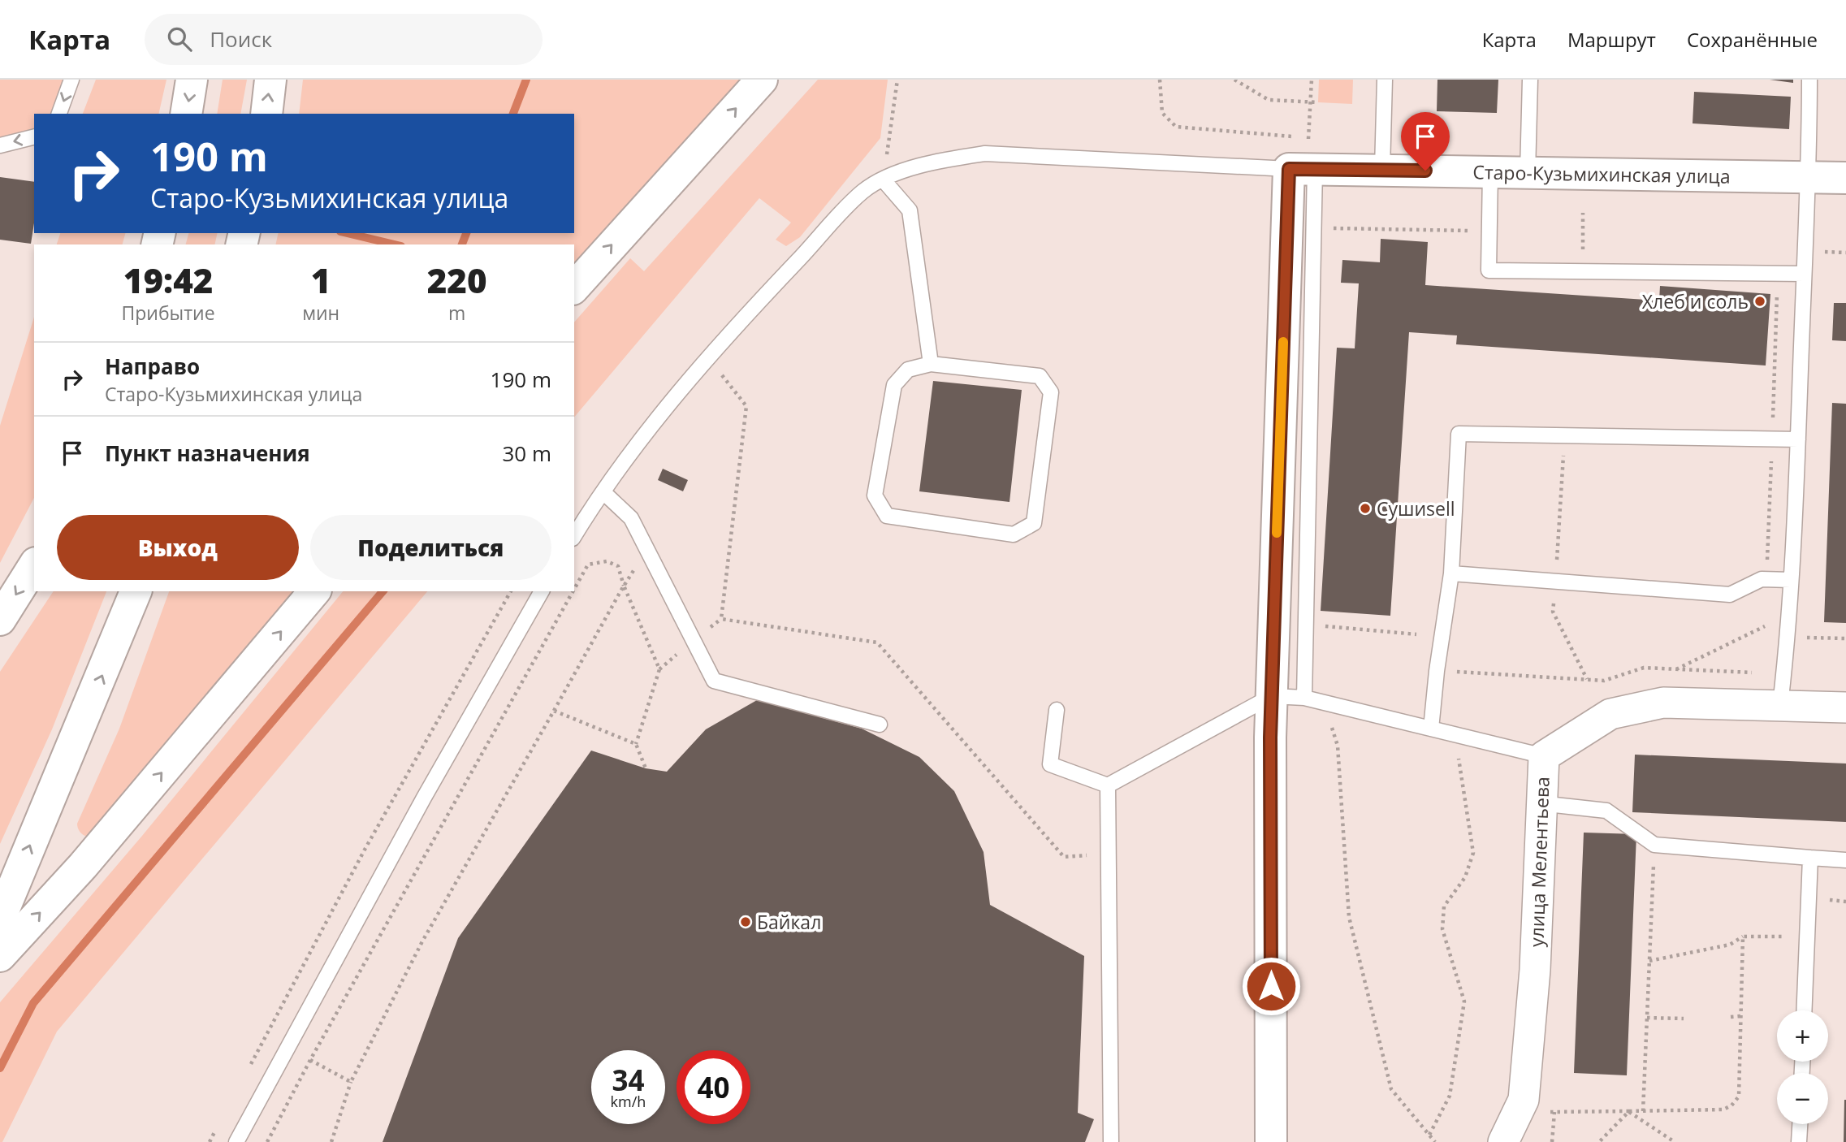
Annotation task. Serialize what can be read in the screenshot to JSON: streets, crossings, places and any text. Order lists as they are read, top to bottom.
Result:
{
  "streets": {
    "street": ["Старо-Кузьмихинская улица", "улица Мелентьева"]
  },
  "places": ["Хлеб и соль", "Сушиsell", "Байкал"],
  "page": {
    "header": "Карта",
    "search": "Поиск",
    "nav": ["Карта", "Маршрут", "Сохранённые"],
    "turn": ["190 m", "Старо-Кузьмихинская улица"],
    "eta": [
      "19:42",
      "Прибытие",
      "1",
      "мин",
      "220",
      "m"
    ],
    "list": [
      {
        "name": "Направо",
        "note": "Старо-Кузьмихинская улица",
        "value": "190 m"
      },
      {
        "name": "Пункт назначения",
        "value": "30 m"
      }
    ],
    "buttons": ["Выход", "Поделиться"],
    "map_buttons": ["+", "−"],
    "speed": "34 km/h",
    "limit": "40"
  }
}
